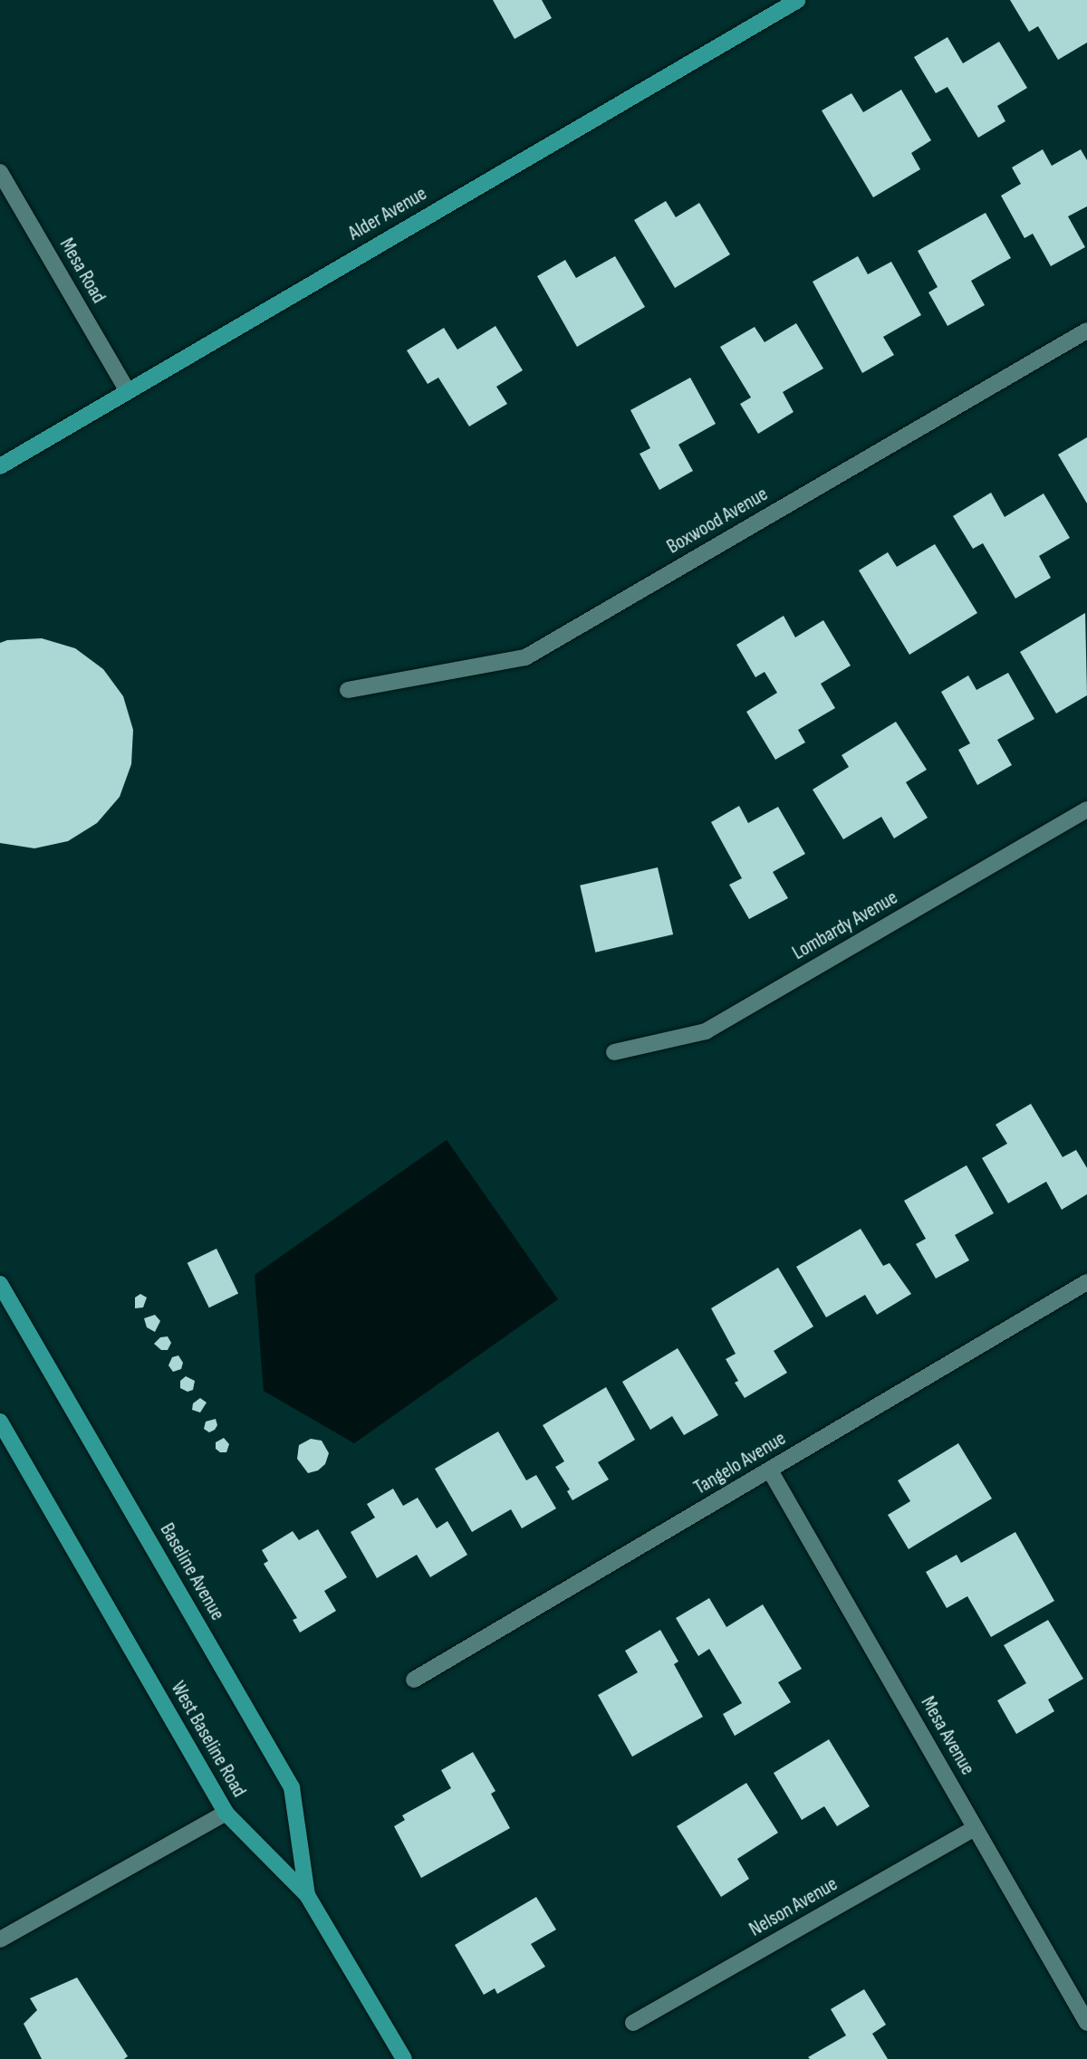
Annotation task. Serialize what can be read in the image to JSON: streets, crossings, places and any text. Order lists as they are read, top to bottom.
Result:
{
  "streets": {
    "main road": ["Alder Avenue", "Baseline Avenue", "West Baseline Road"],
    "street": [
      "Mesa Road",
      "Boxwood Avenue",
      "Lombardy Avenue",
      "Tangelo Avenue",
      "Mesa Avenue",
      "Nelson Avenue"
    ]
  },
  "crossings": [
    ["Alder Avenue", "Mesa Road"],
    ["Tangelo Avenue", "Mesa Avenue"],
    ["Baseline Avenue", "West Baseline Road"],
    ["Mesa Avenue", "Nelson Avenue"]
  ]
}
